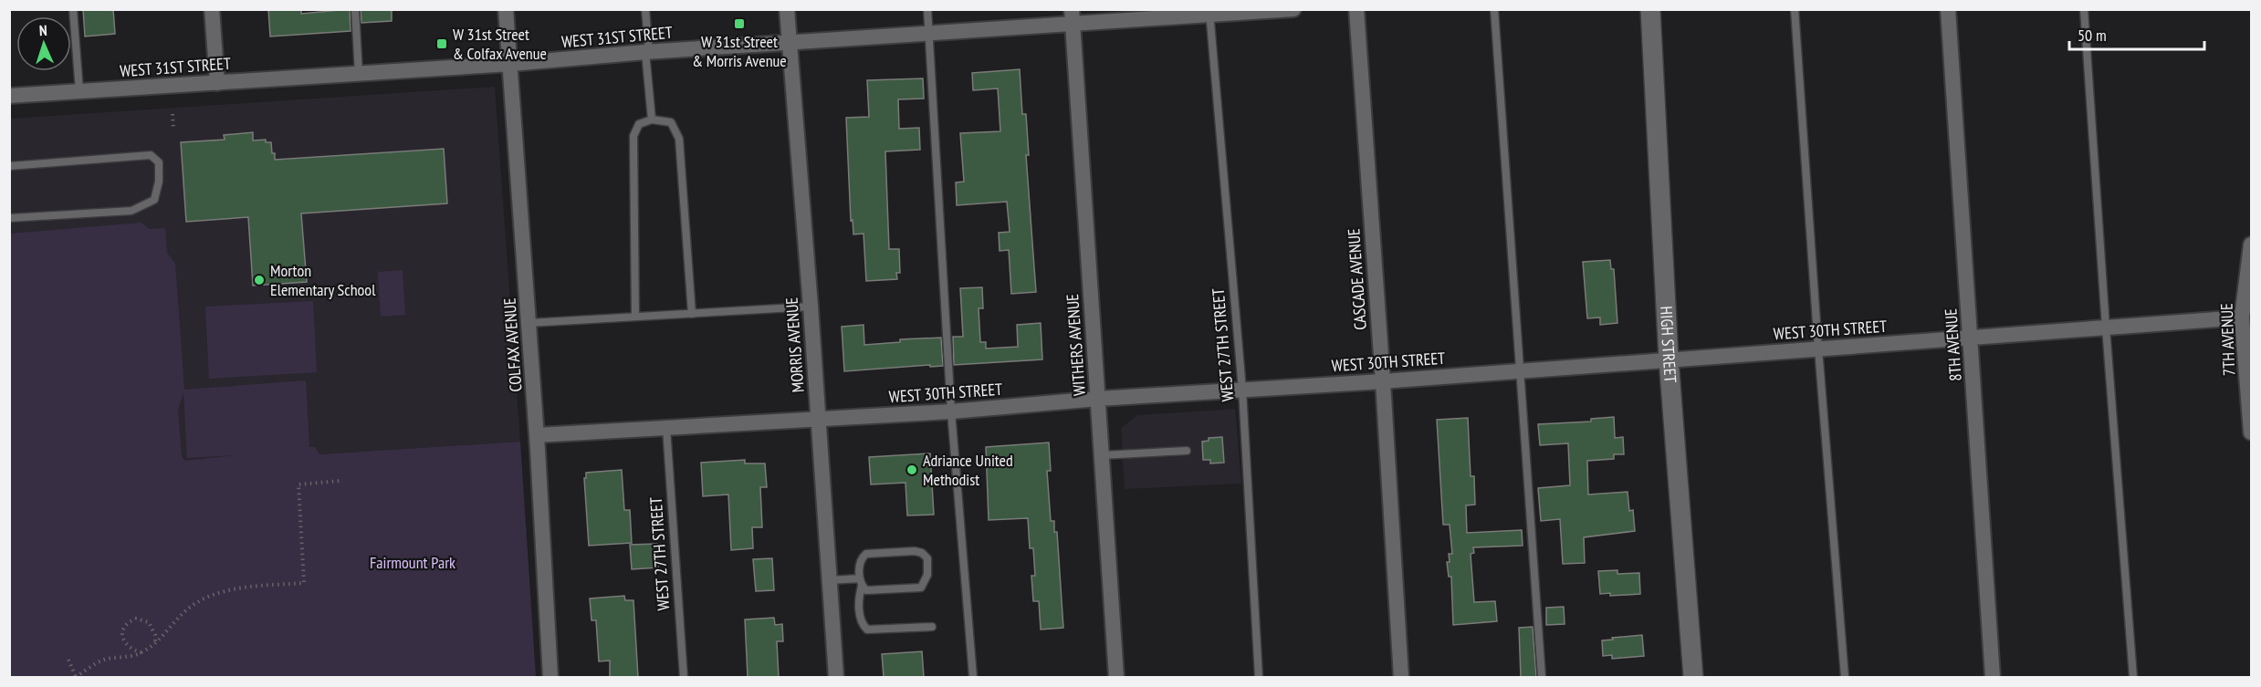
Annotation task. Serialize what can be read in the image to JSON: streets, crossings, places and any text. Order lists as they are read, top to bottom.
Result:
{
  "streets": {
    "street": [
      "WEST 31ST STREET",
      "CASCADE AVENUE",
      "WEST 30TH STREET",
      "7TH AVENUE",
      "HIGH STREET",
      "COLFAX AVENUE",
      "MORRIS AVENUE",
      "WITHERS AVENUE",
      "8TH AVENUE"
    ],
    "lane": ["WEST 27TH STREET"]
  },
  "crossings": [
    ["WEST 31ST STREET", "COLFAX AVENUE"],
    ["WEST 31ST STREET", "MORRIS AVENUE"],
    ["WEST 31ST STREET", "WITHERS AVENUE"],
    ["WEST 31ST STREET", "WEST 27TH STREET"],
    ["CASCADE AVENUE", "WEST 30TH STREET"],
    ["WEST 30TH STREET", "7TH AVENUE"],
    ["WEST 30TH STREET", "HIGH STREET"],
    ["WEST 30TH STREET", "COLFAX AVENUE"],
    ["WEST 30TH STREET", "MORRIS AVENUE"],
    ["WEST 30TH STREET", "WITHERS AVENUE"],
    ["WEST 30TH STREET", "WEST 27TH STREET"],
    ["WEST 30TH STREET", "8TH AVENUE"]
  ],
  "parks": ["Fairmount Park"],
  "places": {
    "transit": ["W 31st Street & Morris Avenue", "W 31st Street & Colfax Avenue"],
    "other": ["Morton Elementary School", "Adriance United Methodist"]
  },
  "scale_bar": "50 m",
  "north": "top"
}
